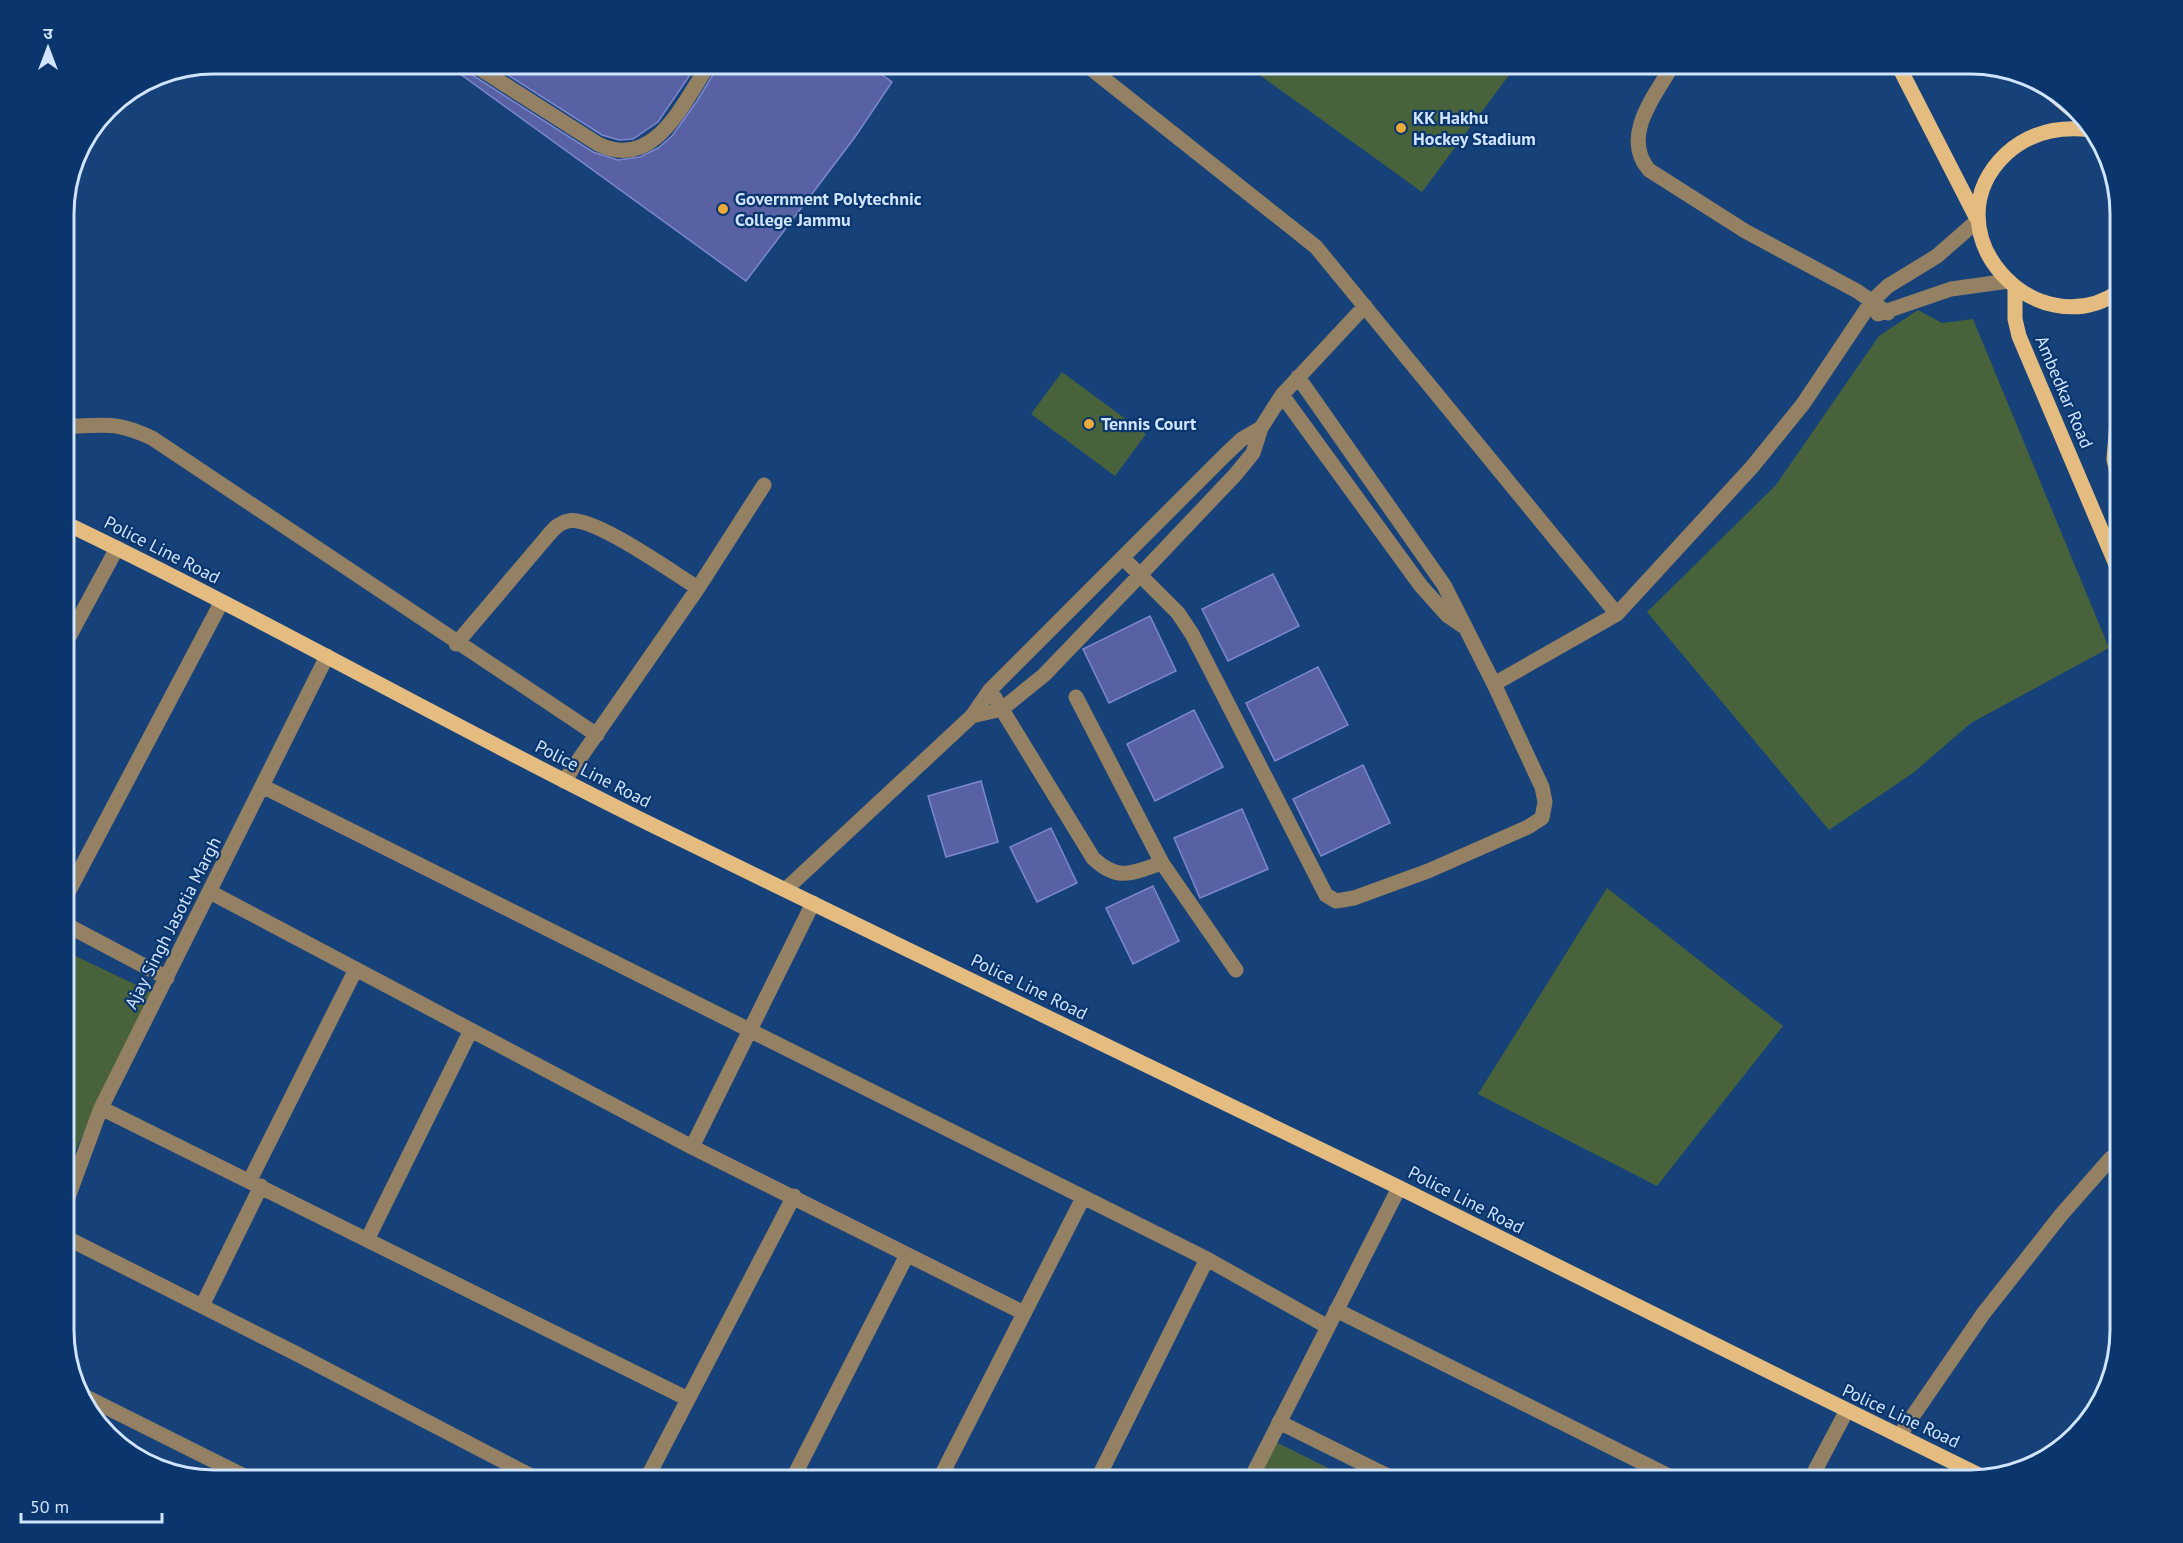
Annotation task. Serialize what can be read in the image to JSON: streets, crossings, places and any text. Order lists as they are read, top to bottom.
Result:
{
  "streets": {
    "main road": ["Ambedkar Road", "Police Line Road"],
    "street": ["Ajay Singh Jasotia Margh"]
  },
  "crossings": [
    ["Police Line Road", "Ajay Singh Jasotia Margh"]
  ],
  "places": ["KK Hakhu Hockey Stadium", "Government Polytechnic College Jammu", "Tennis Court"],
  "scale_bar": "50 m",
  "north": "top"
}
